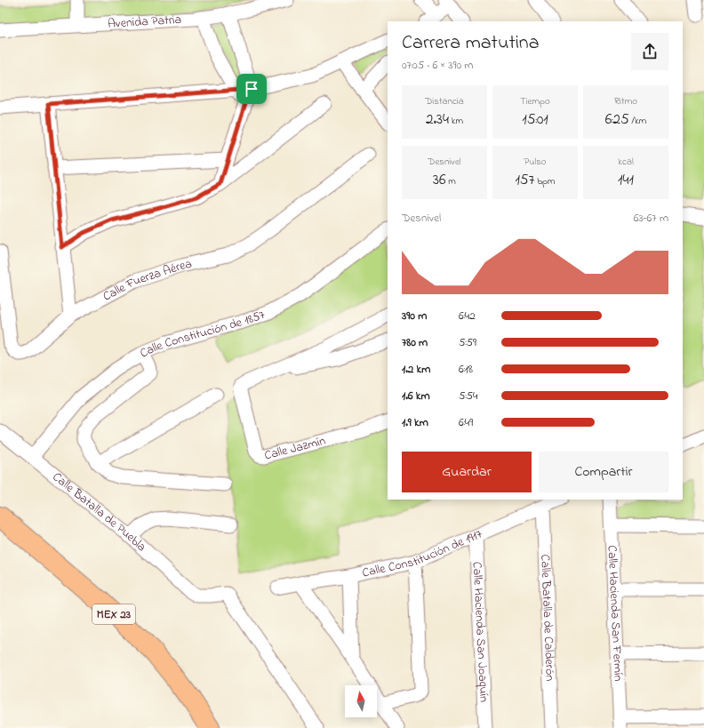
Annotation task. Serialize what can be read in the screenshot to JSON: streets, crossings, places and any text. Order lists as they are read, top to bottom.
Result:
{
  "streets": {
    "highway": ["MEX 23"],
    "street": [
      "Avenida Patria",
      "Calle Fuerza Aérea",
      "Calle Constitución de 1857",
      "Calle Jazmín",
      "Calle Batalla de Puebla",
      "Calle Constitución de 1917",
      "Calle Hacienda San Fermín",
      "Calle Batalla de Calderón",
      "Calle Hacienda San Joaquín"
    ]
  },
  "crossings": [
    ["Calle Constitución de 1857", "Calle Batalla de Puebla"],
    ["Calle Constitución de 1917", "Calle Batalla de Calderón"],
    ["Calle Constitución de 1917", "Calle Hacienda San Joaquín"]
  ],
  "north": "top",
  "page": {
    "heading": ["Carrera matutina", "07:05 · 6 × 390 m"],
    "stats": [
      ["Distancia", "2.34 km"],
      ["Tiempo", "15:01"],
      ["Ritmo", "6:25 /km"],
      ["Desnivel", "36 m"],
      ["Pulso", "157 bpm"],
      ["kcal", "141"]
    ],
    "chart": ["Desnivel", "63–67 m"],
    "list": [
      {
        "name": "390 m",
        "note": "6:42"
      },
      {
        "name": "780 m",
        "note": "5:59"
      },
      {
        "name": "1.2 km",
        "note": "6:18"
      },
      {
        "name": "1.6 km",
        "note": "5:54"
      },
      {
        "name": "1.9 km",
        "note": "6:49"
      }
    ],
    "buttons": ["Guardar", "Compartir"]
  }
}
